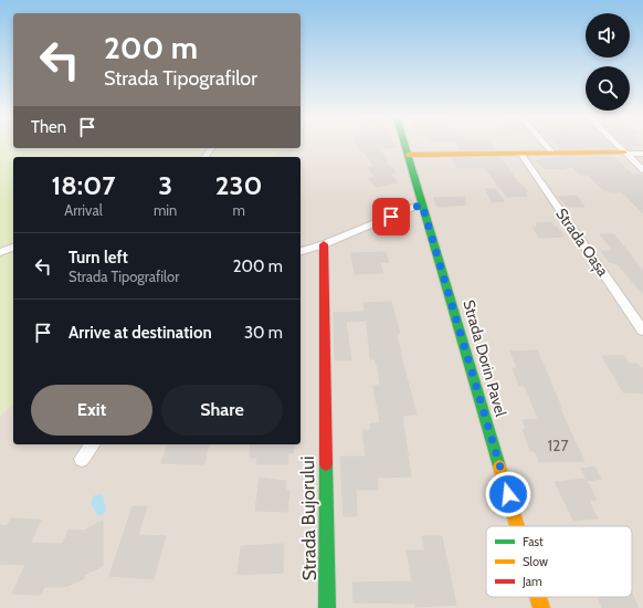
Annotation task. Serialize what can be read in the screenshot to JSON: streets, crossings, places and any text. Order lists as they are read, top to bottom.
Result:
{
  "streets": {
    "main road": ["Strada Dorin Pavel", "Strada Bujorului"],
    "street": ["Strada Oașa"]
  },
  "house_numbers": ["127"],
  "legend": ["Fast", "Slow", "Jam"],
  "page": {
    "turn": ["200 m", "Strada Tipografilor"],
    "then": "Then",
    "eta": [
      "18:07",
      "Arrival",
      "3",
      "min",
      "230",
      "m"
    ],
    "list": [
      {
        "name": "Turn left",
        "note": "Strada Tipografilor",
        "value": "200 m"
      },
      {
        "name": "Arrive at destination",
        "value": "30 m"
      }
    ],
    "buttons": ["Exit", "Share"]
  }
}
